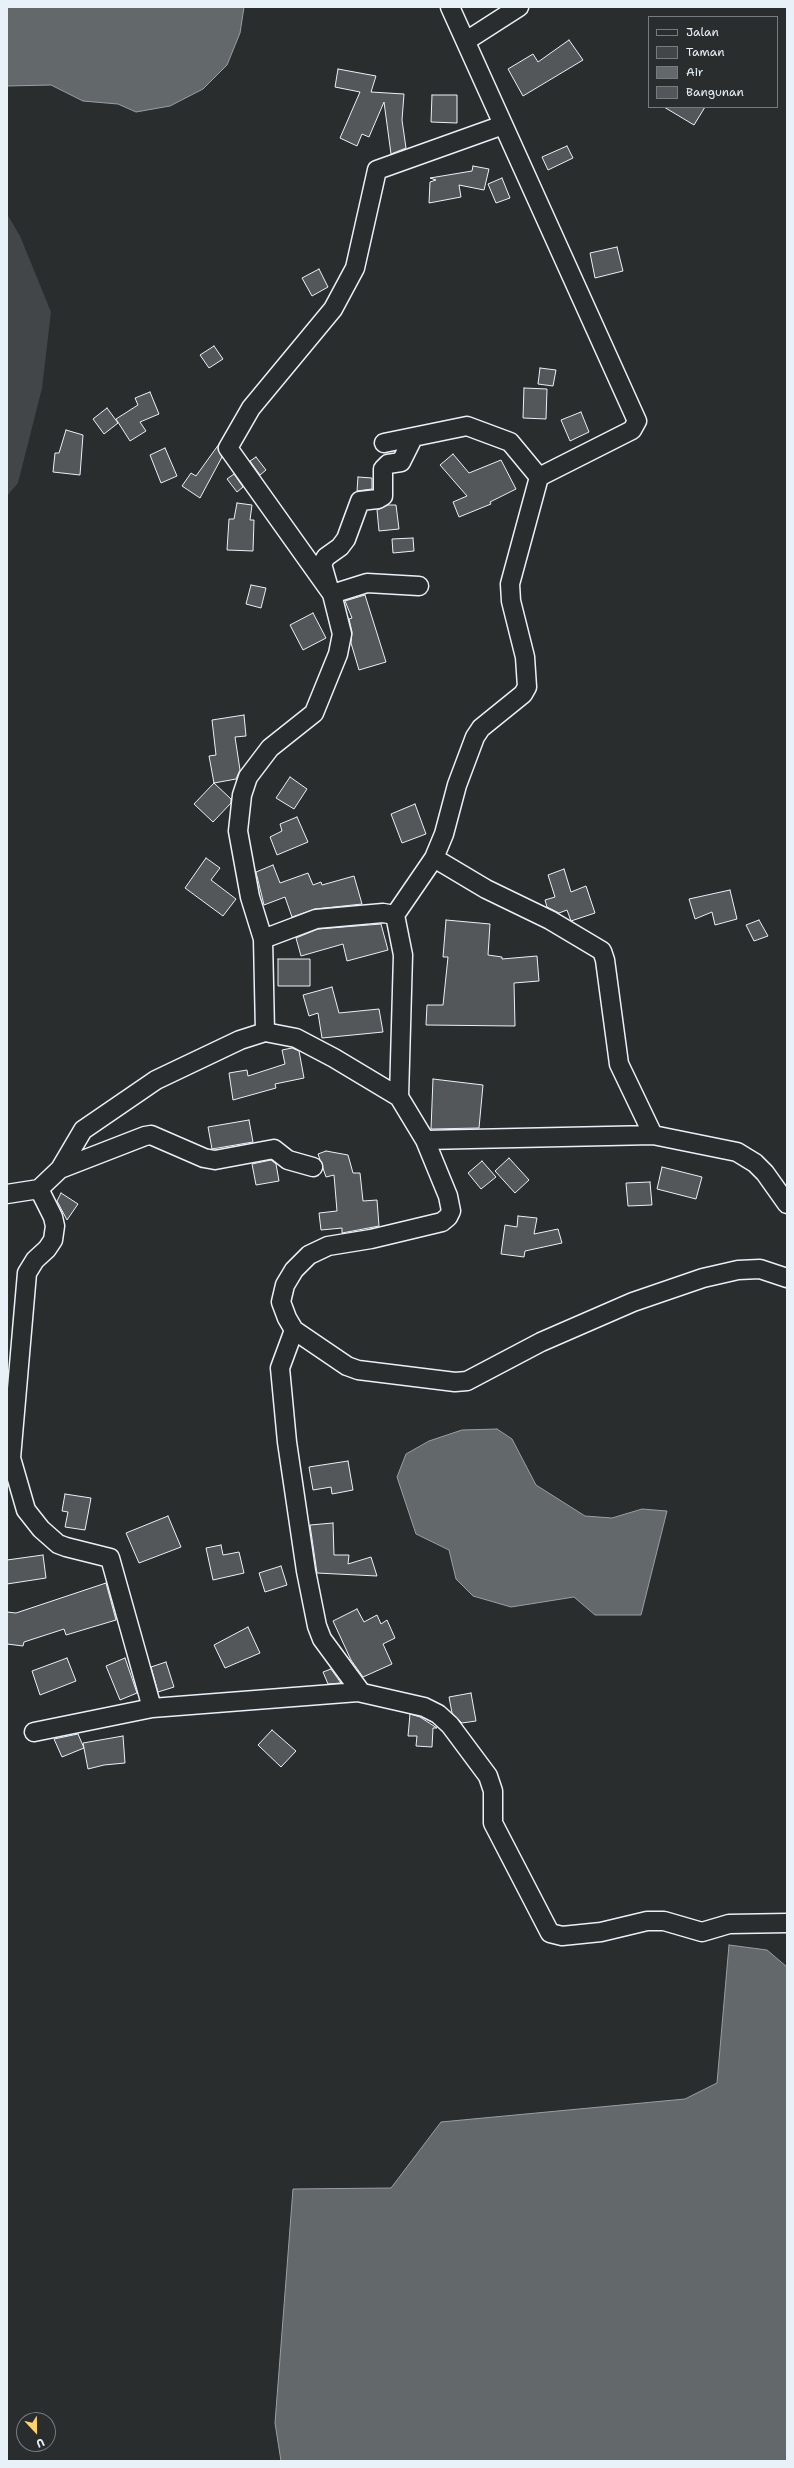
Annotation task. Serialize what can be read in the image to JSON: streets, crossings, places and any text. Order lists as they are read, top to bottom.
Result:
{
  "legend": [
    "Jalan",
    "Taman",
    "Air",
    "Bangunan"
  ],
  "north": "bottom"
}
